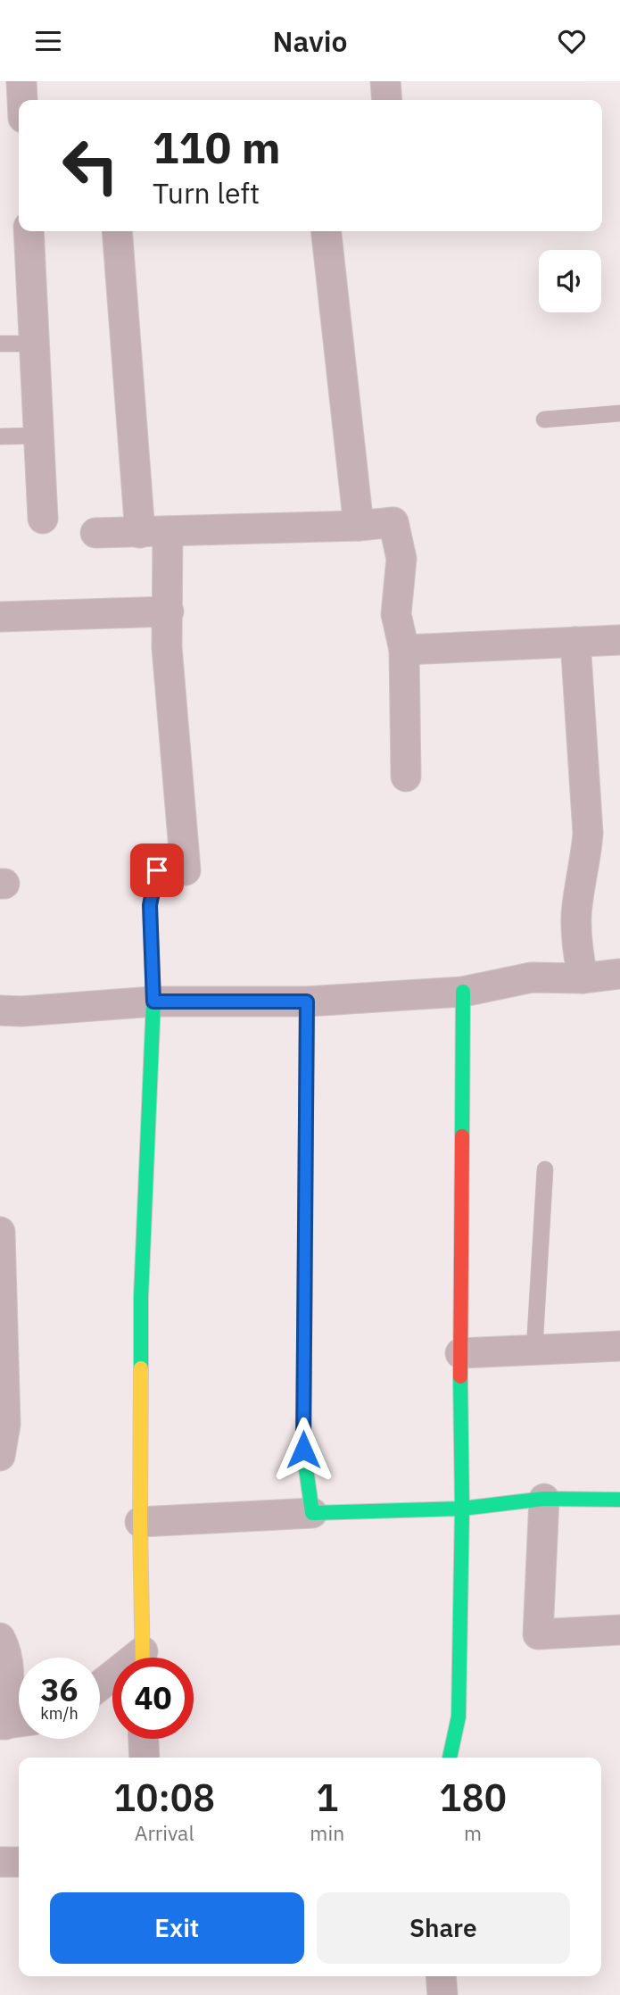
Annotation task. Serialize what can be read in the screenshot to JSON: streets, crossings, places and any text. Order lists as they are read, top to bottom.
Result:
{
  "page": {
    "header": "Navio",
    "turn": ["110 m", "Turn left"],
    "speed": "36 km/h",
    "limit": "40",
    "eta": [
      "10:08",
      "Arrival",
      "1",
      "min",
      "180",
      "m"
    ],
    "buttons": ["Exit", "Share"]
  }
}
